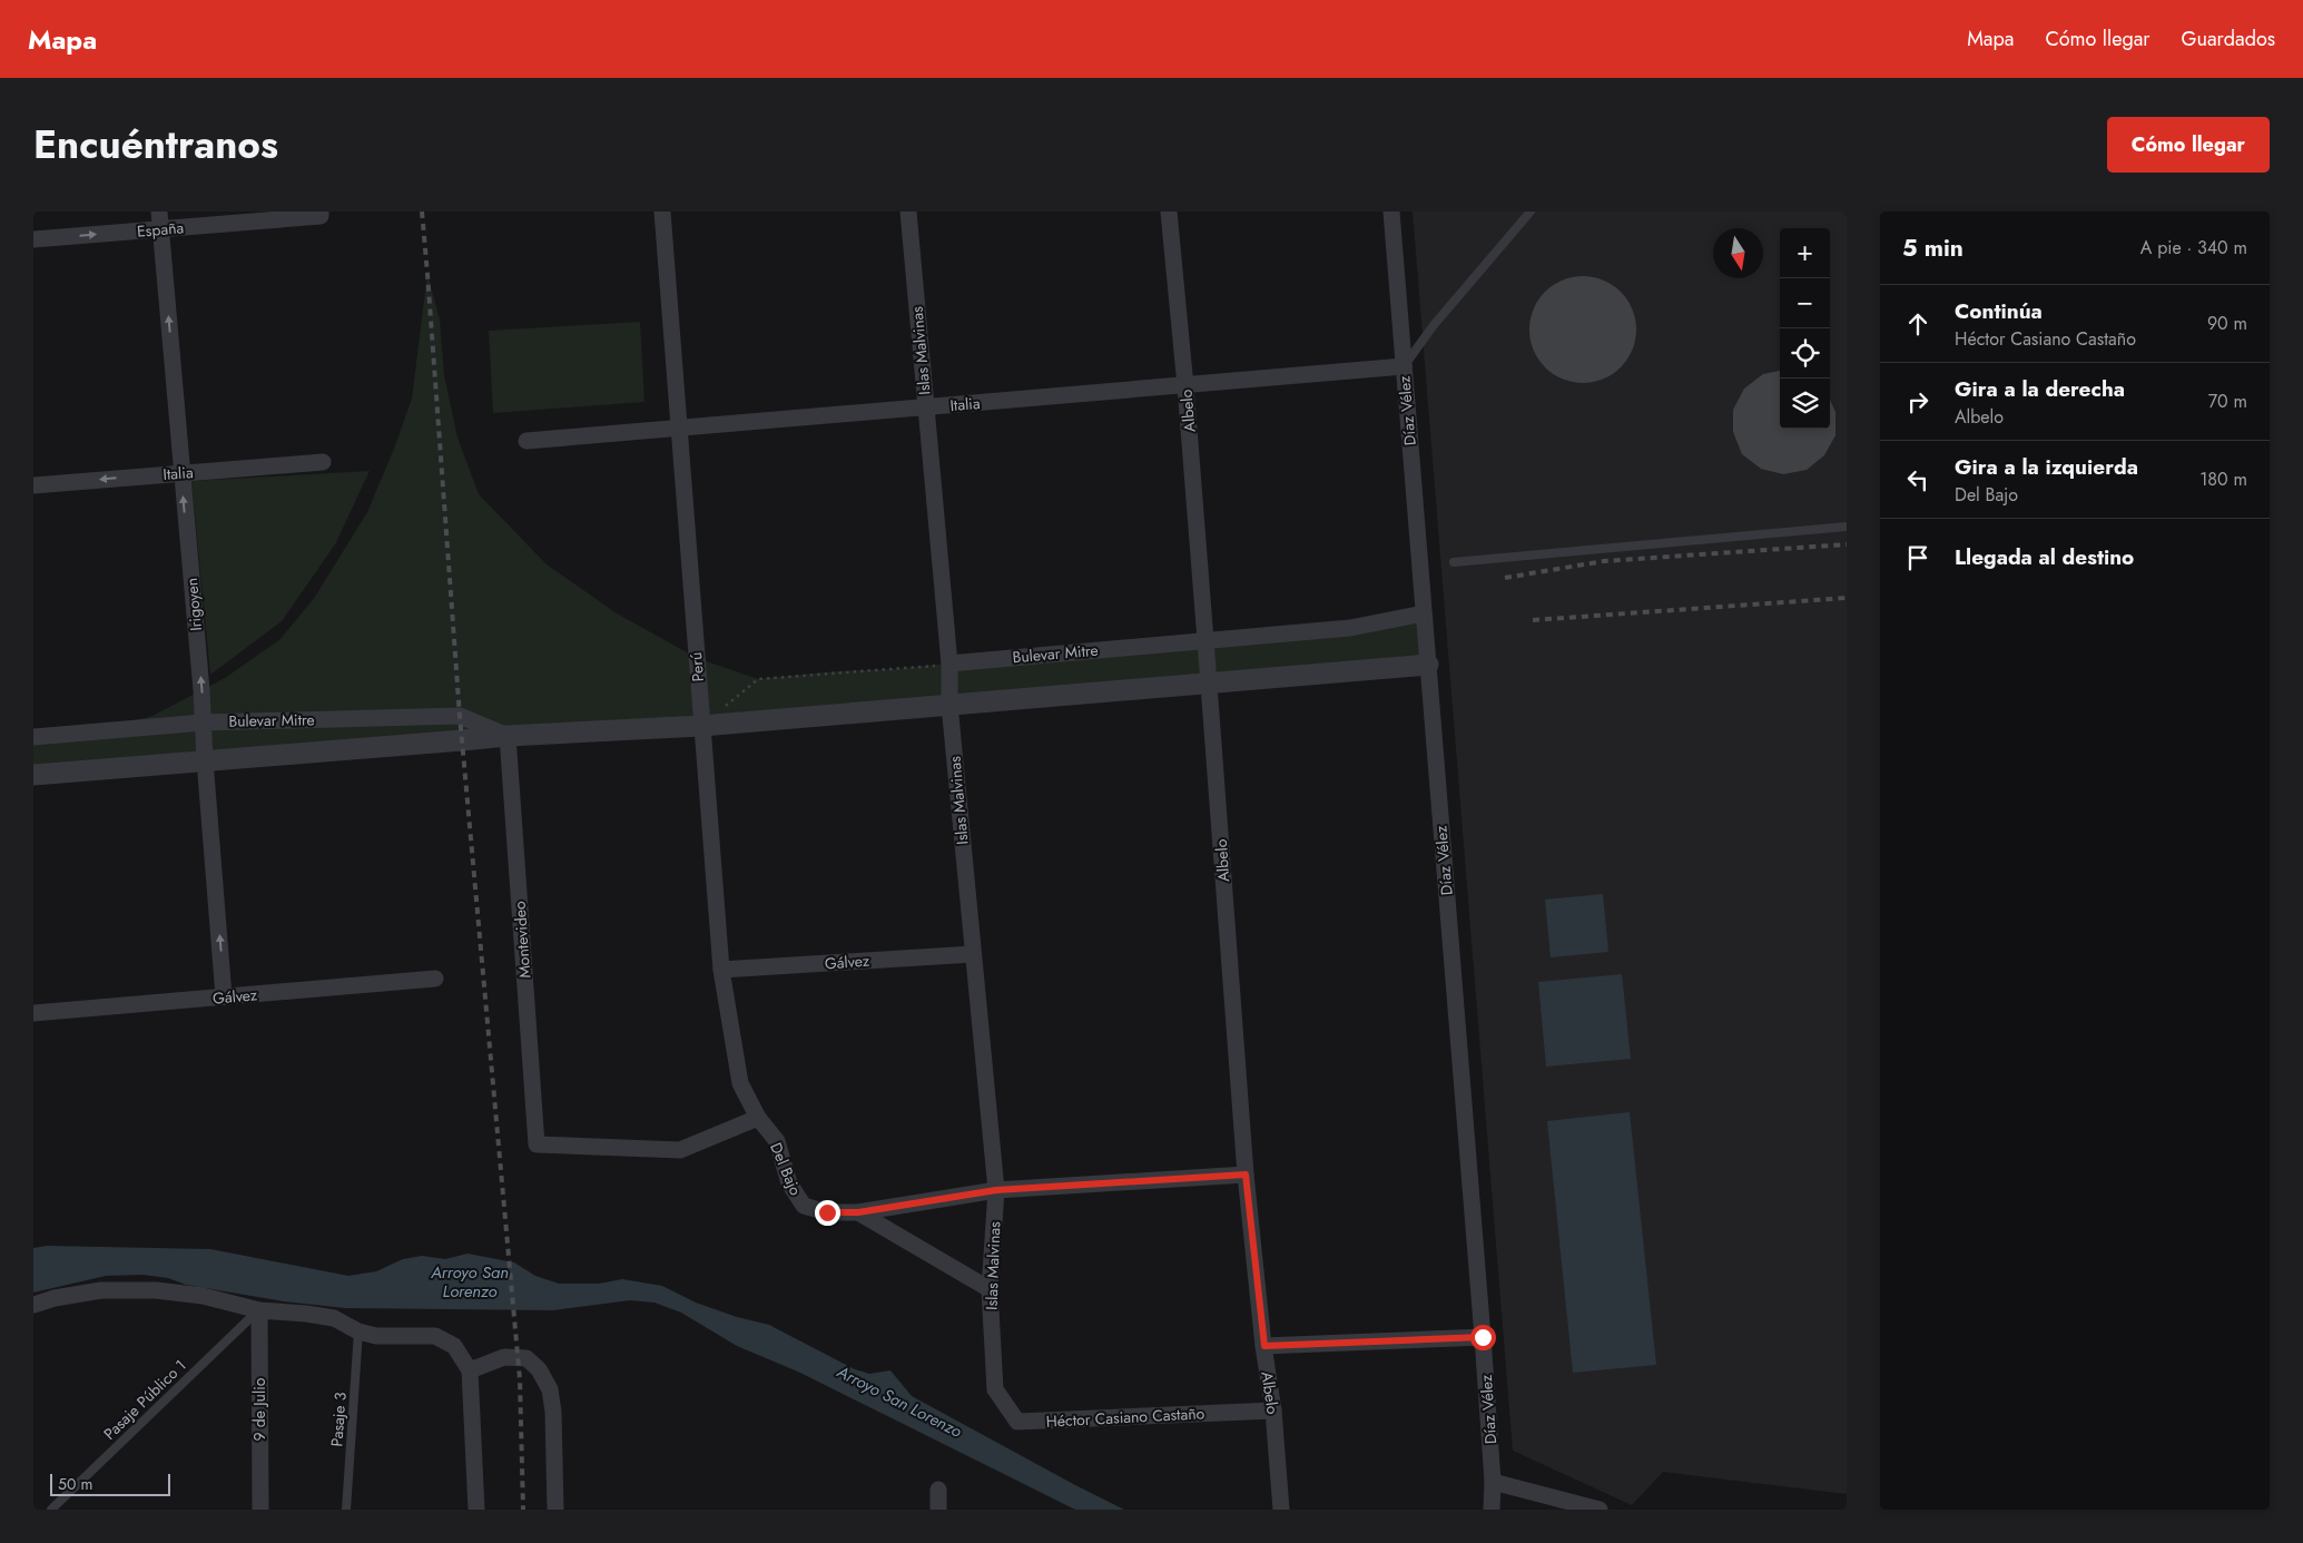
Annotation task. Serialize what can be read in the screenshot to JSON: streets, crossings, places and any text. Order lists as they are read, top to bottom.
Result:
{
  "streets": {
    "street": [
      "España",
      "Islas Malvinas",
      "Italia",
      "Albelo",
      "Díaz Vélez",
      "Irigoyen",
      "Bulevar Mitre",
      "Perú",
      "Montevideo",
      "Gálvez",
      "Del Bajo",
      "9 de Julio",
      "Héctor Casiano Castaño"
    ],
    "lane": ["Pasaje Público 1", "Pasaje 3"]
  },
  "crossings": [
    ["España", "Irigoyen"],
    ["Islas Malvinas", "Italia"],
    ["Islas Malvinas", "Bulevar Mitre"],
    ["Islas Malvinas", "Gálvez"],
    ["Islas Malvinas", "Del Bajo"],
    ["Islas Malvinas", "Héctor Casiano Castaño"],
    ["Italia", "Albelo"],
    ["Italia", "Díaz Vélez"],
    ["Italia", "Irigoyen"],
    ["Italia", "Perú"],
    ["Albelo", "Bulevar Mitre"],
    ["Albelo", "Del Bajo"],
    ["Albelo", "Héctor Casiano Castaño"],
    ["Díaz Vélez", "Bulevar Mitre"],
    ["Irigoyen", "Bulevar Mitre"],
    ["Irigoyen", "Gálvez"],
    ["Bulevar Mitre", "Perú"],
    ["Bulevar Mitre", "Montevideo"],
    ["Perú", "Montevideo"],
    ["Perú", "Gálvez"],
    ["Perú", "Del Bajo"],
    ["Montevideo", "Del Bajo"],
    ["Pasaje Público 1", "9 de Julio"]
  ],
  "one_way": ["España", "Irigoyen"],
  "water": ["Arroyo San Lorenzo"],
  "scale_bar": "50 m",
  "north": "bottom",
  "page": {
    "header": "Mapa",
    "nav": ["Mapa", "Cómo llegar", "Guardados"],
    "title": "Encuéntranos",
    "buttons": "Cómo llegar",
    "heading": ["5 min", "A pie · 340 m"],
    "map_buttons": ["+", "−"],
    "list": [
      ["Continúa", "Héctor Casiano Castaño", "90 m"],
      ["Gira a la derecha", "Albelo", "70 m"],
      ["Gira a la izquierda", "Del Bajo", "180 m"],
      "Llegada al destino"
    ],
    "scale": "50 m"
  }
}
